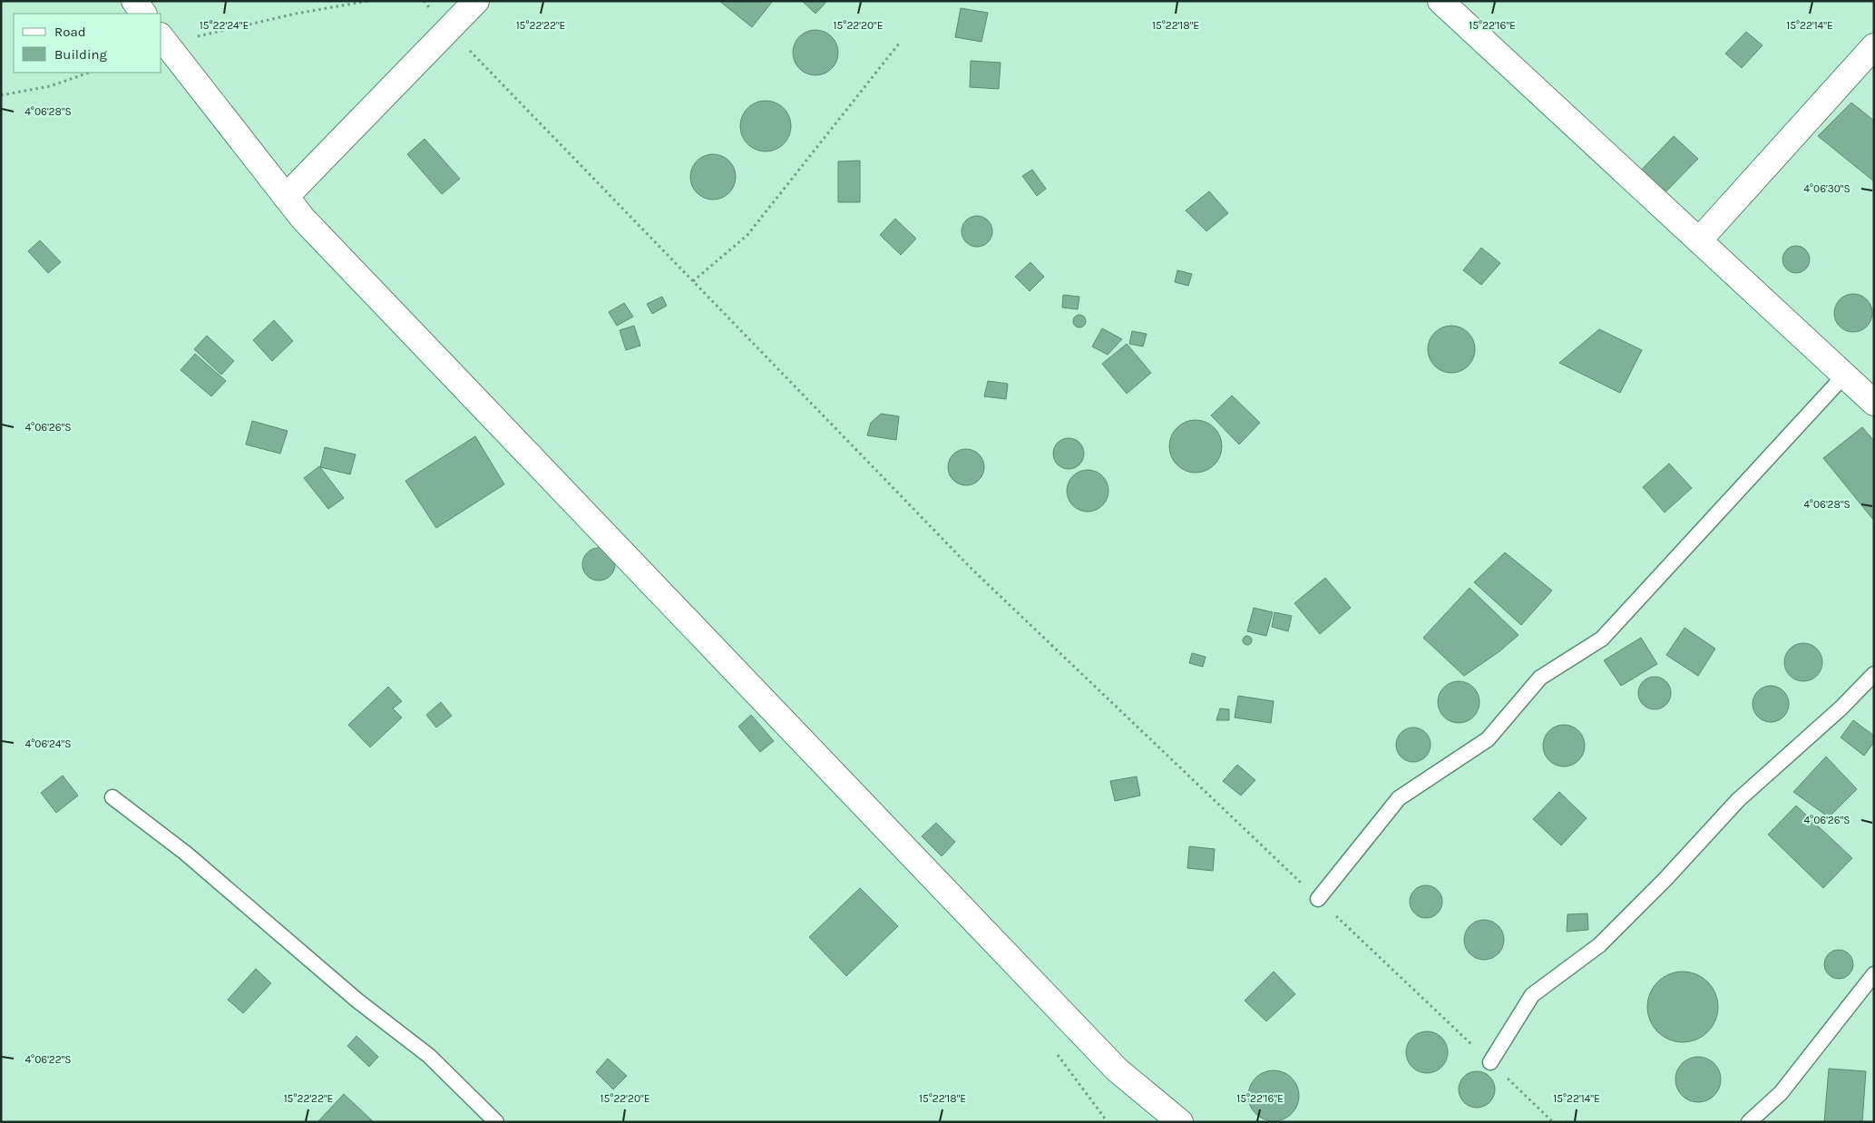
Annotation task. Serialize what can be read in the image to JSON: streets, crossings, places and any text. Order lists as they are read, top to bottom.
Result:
{
  "legend": ["Road", "Building"],
  "coordinates": [
    "15°22'24\"E",
    "15°22'22\"E",
    "15°22'20\"E",
    "15°22'18\"E",
    "15°22'16\"E",
    "15°22'14\"E",
    "4°06'28\"S",
    "4°06'30\"S",
    "4°06'26\"S",
    "4°06'24\"S",
    "4°06'22\"S"
  ]
}
